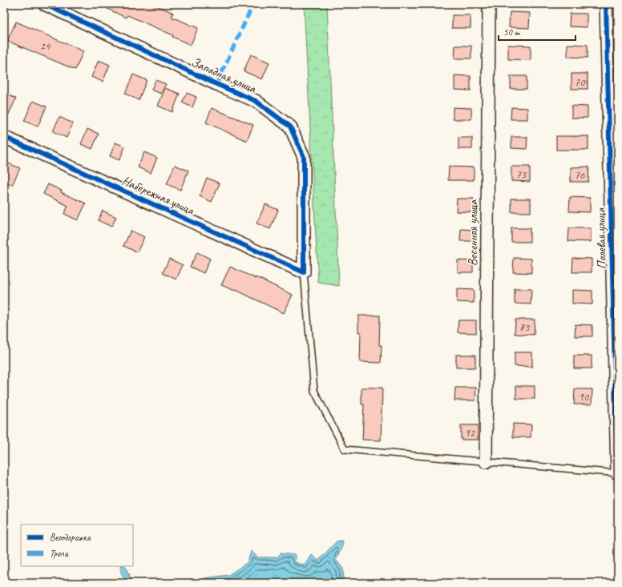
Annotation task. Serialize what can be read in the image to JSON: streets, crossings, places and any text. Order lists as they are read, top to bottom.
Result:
{
  "streets": {
    "street": [
      "Западная улица",
      "Набережная улица",
      "Весенняя улица",
      "Полевая улица"
    ]
  },
  "crossings": [
    ["Западная улица", "Набережная улица"]
  ],
  "house_numbers": [
    "24",
    "70",
    "73",
    "76",
    "83",
    "90",
    "92"
  ],
  "legend": ["Велодорожка", "Тропа"],
  "scale_bar": "50 m"
}
